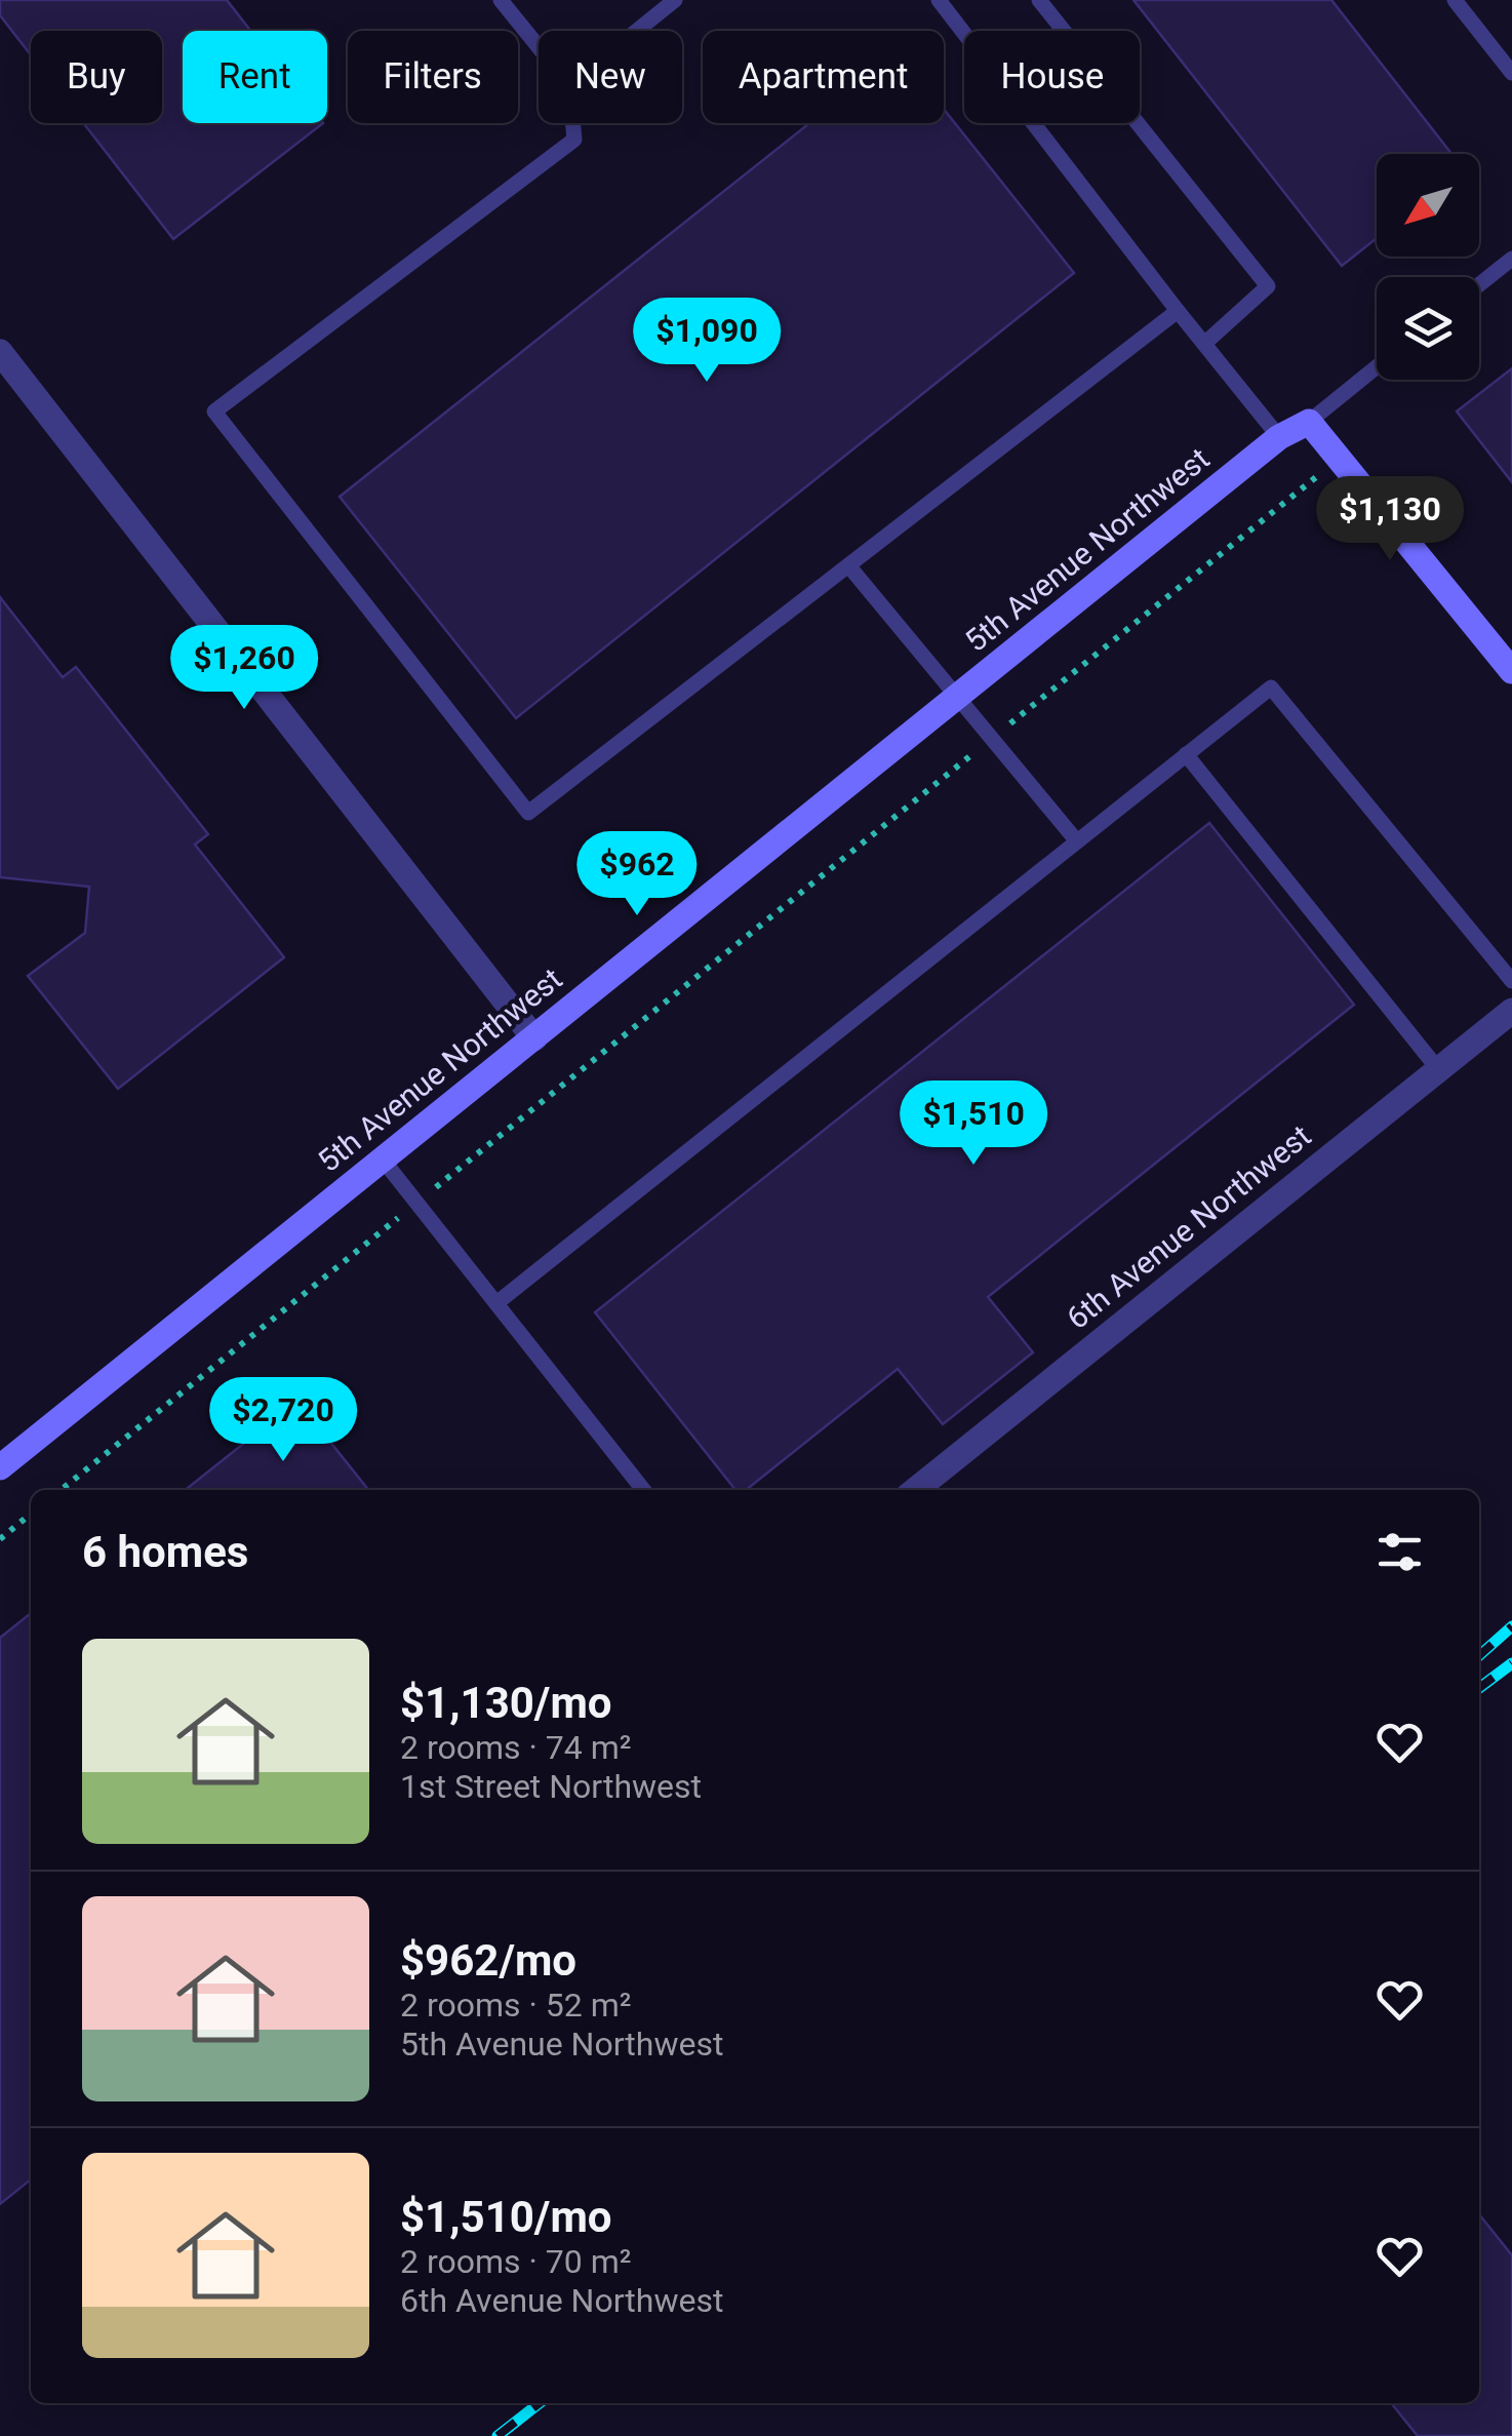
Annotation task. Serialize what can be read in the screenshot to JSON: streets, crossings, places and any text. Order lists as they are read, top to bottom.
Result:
{
  "streets": {
    "street": ["5th Avenue Northwest", "6th Avenue Northwest"]
  },
  "north": "bottom left",
  "page": {
    "chip": [
      "Buy",
      "Rent",
      "Filters",
      "New",
      "Apartment",
      "House"
    ],
    "price": [
      "$1,090",
      "$1,130",
      "$1,260",
      "$962",
      "$1,510",
      "$2,720"
    ],
    "heading": "6 homes",
    "list": [
      {
        "name": "$1,130/mo",
        "note": "2 rooms · 74 m² · 1st Street Northwest"
      },
      {
        "name": "$962/mo",
        "note": "2 rooms · 52 m² · 5th Avenue Northwest"
      },
      {
        "name": "$1,510/mo",
        "note": "2 rooms · 70 m² · 6th Avenue Northwest"
      }
    ]
  }
}
